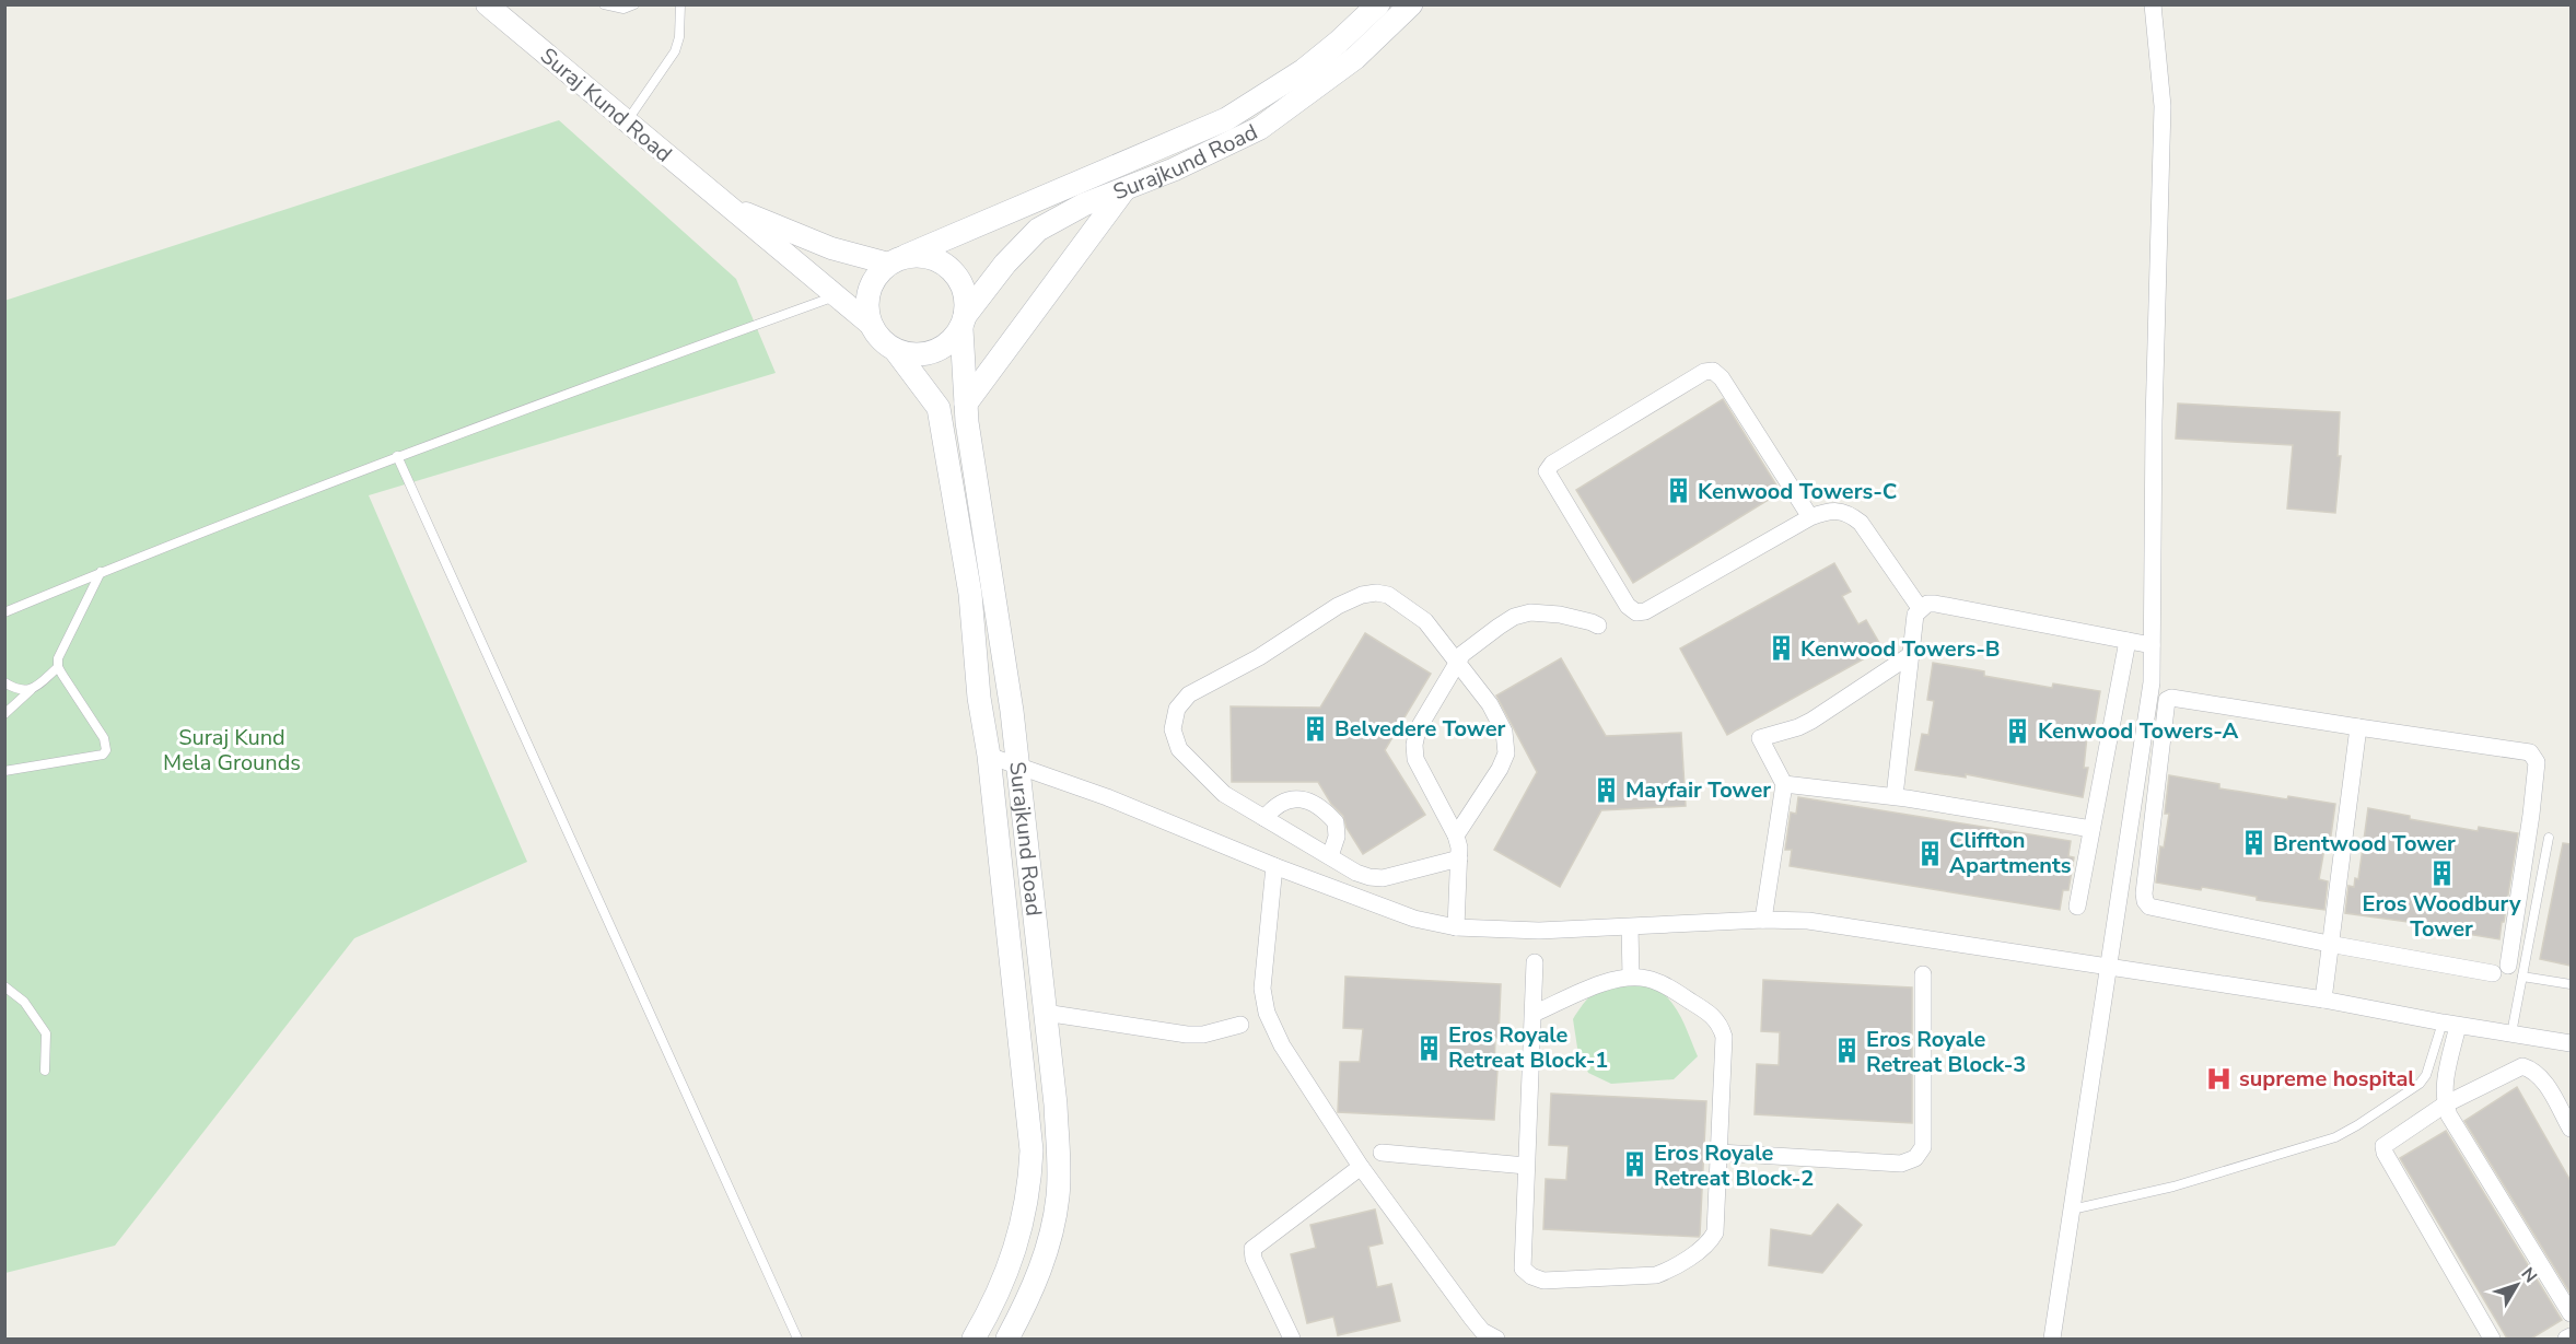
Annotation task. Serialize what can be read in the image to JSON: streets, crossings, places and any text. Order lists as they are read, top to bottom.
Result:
{
  "streets": {
    "main road": ["Surajkund Road"],
    "street": ["Suraj Kund Road"]
  },
  "crossings": [
    ["Suraj Kund Road", "Surajkund Road"]
  ],
  "parks": ["Suraj Kund Mela Grounds"],
  "places": {
    "building": [
      "Kenwood Towers-C",
      "Kenwood Towers-B",
      "Belvedere Tower",
      "Kenwood Towers-A",
      "Mayfair Tower",
      "Brentwood Tower",
      "Cliffton Apartments",
      "Eros Woodbury Tower",
      "Eros Royale Retreat Block-1",
      "Eros Royale Retreat Block-3",
      "Eros Royale Retreat Block-2"
    ],
    "hospital": ["supreme hospital"]
  },
  "north": "top right"
}
